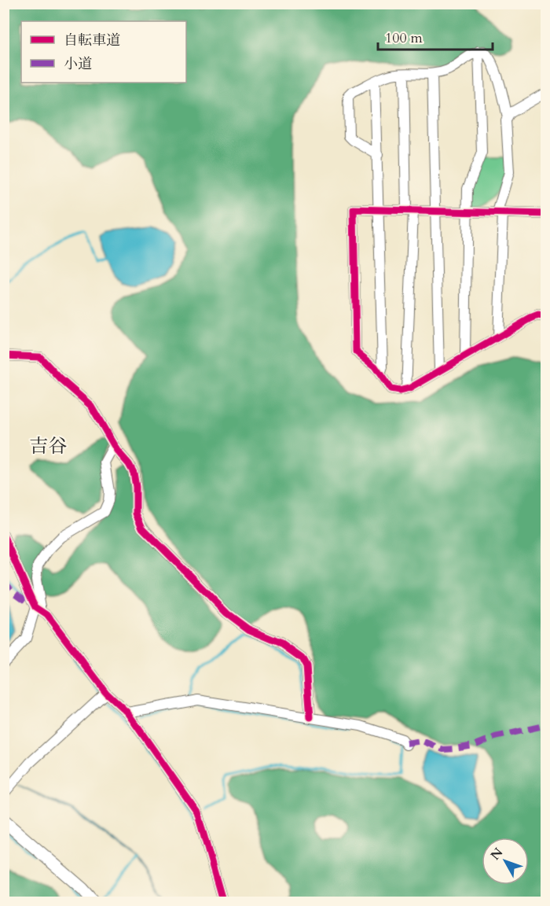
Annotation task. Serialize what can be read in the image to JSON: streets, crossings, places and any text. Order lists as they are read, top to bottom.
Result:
{
  "districts": ["吉谷"],
  "legend": ["自転車道", "小道"],
  "scale_bar": "100 m",
  "north": "top left"
}
